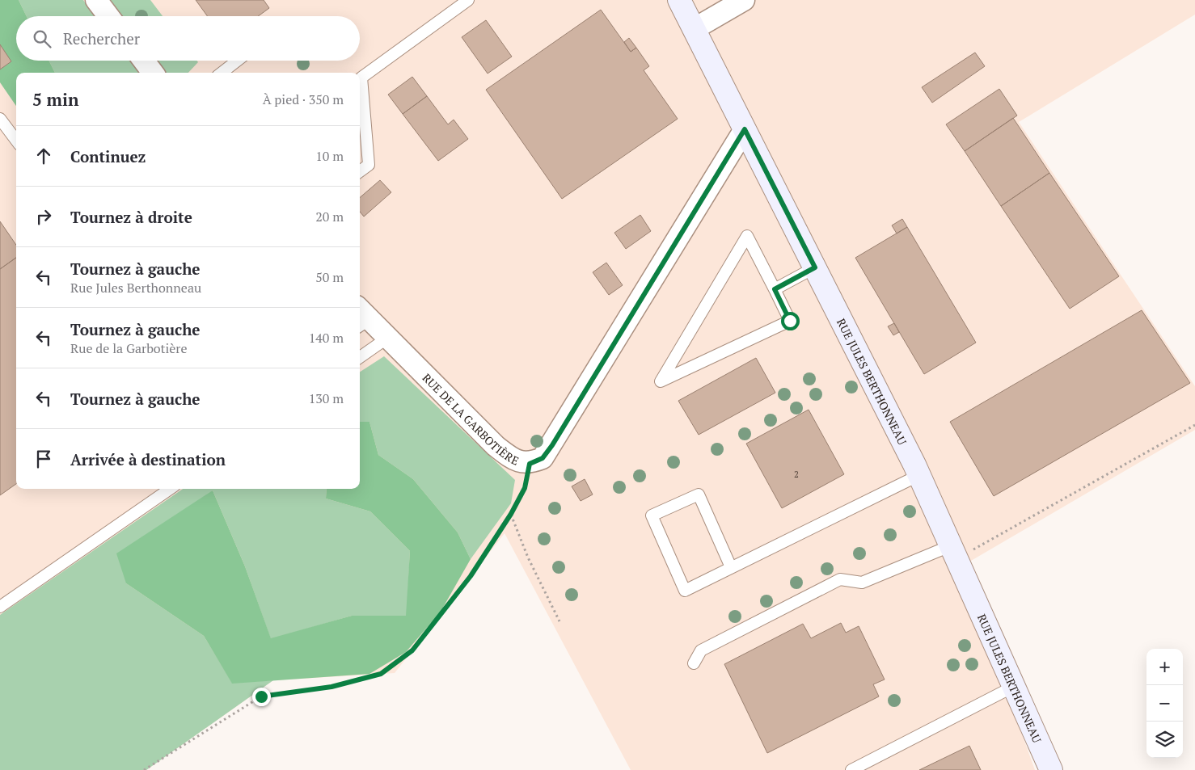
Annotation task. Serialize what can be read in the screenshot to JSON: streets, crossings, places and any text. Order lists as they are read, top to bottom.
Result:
{
  "streets": {
    "main road": ["RUE JULES BERTHONNEAU"],
    "street": ["RUE DE LA GARBOTIÈRE"]
  },
  "crossings": [
    ["RUE JULES BERTHONNEAU", "RUE DE LA GARBOTIÈRE"]
  ],
  "house_numbers": ["2"],
  "page": {
    "search": "Rechercher",
    "heading": ["5 min", "À pied · 350 m"],
    "list": [
      ["Continuez", "10 m"],
      ["Tournez à droite", "20 m"],
      ["Tournez à gauche", "Rue Jules Berthonneau", "50 m"],
      ["Tournez à gauche", "Rue de la Garbotière", "140 m"],
      ["Tournez à gauche", "130 m"],
      "Arrivée à destination"
    ],
    "map_buttons": ["+", "−"]
  }
}
